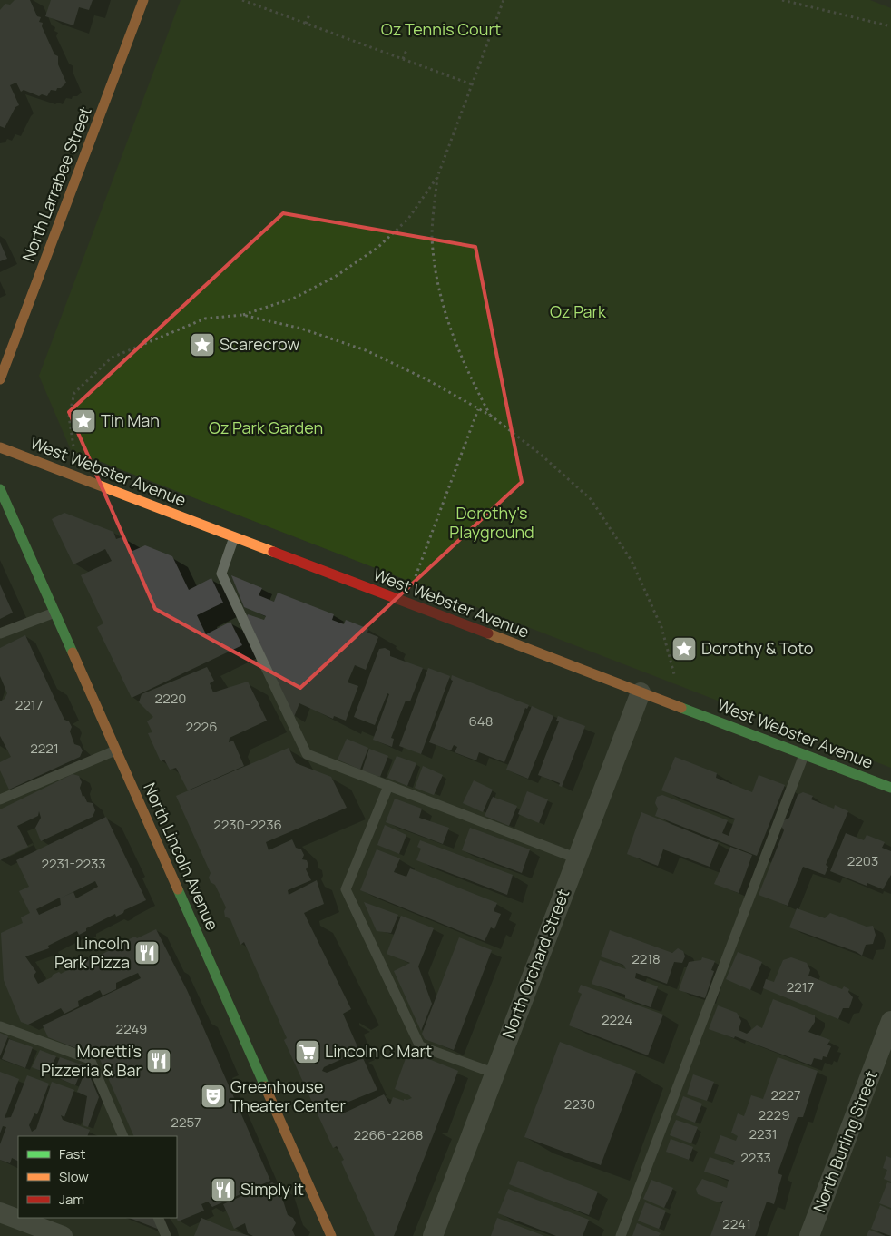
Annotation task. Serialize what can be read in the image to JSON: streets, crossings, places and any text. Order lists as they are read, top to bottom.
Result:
{
  "streets": {
    "street": [
      "North Larrabee Street",
      "West Webster Avenue",
      "North Lincoln Avenue",
      "North Orchard Street",
      "North Burling Street"
    ]
  },
  "crossings": [
    ["West Webster Avenue", "North Orchard Street"]
  ],
  "parks": [
    "Oz Tennis Court",
    "Oz Park",
    "Oz Park Garden",
    "Dorothy's Playground"
  ],
  "places": {
    "place": ["Scarecrow", "Tin Man", "Dorothy & Toto"],
    "restaurant": ["Lincoln Park Pizza", "Moretti's Pizzeria & Bar", "Simply it"],
    "supermarket": ["Lincoln C Mart"],
    "theatre": ["Greenhouse Theater Center"]
  },
  "house_numbers": [
    "2220",
    "2217",
    "648",
    "2226",
    "2221",
    "2230-2236",
    "2203",
    "2231-2233",
    "2218",
    "2217",
    "2224",
    "2249",
    "2227",
    "2230",
    "2229",
    "2257",
    "2231",
    "2266-2268",
    "2233",
    "2241"
  ],
  "legend": ["Fast", "Slow", "Jam"]
}
